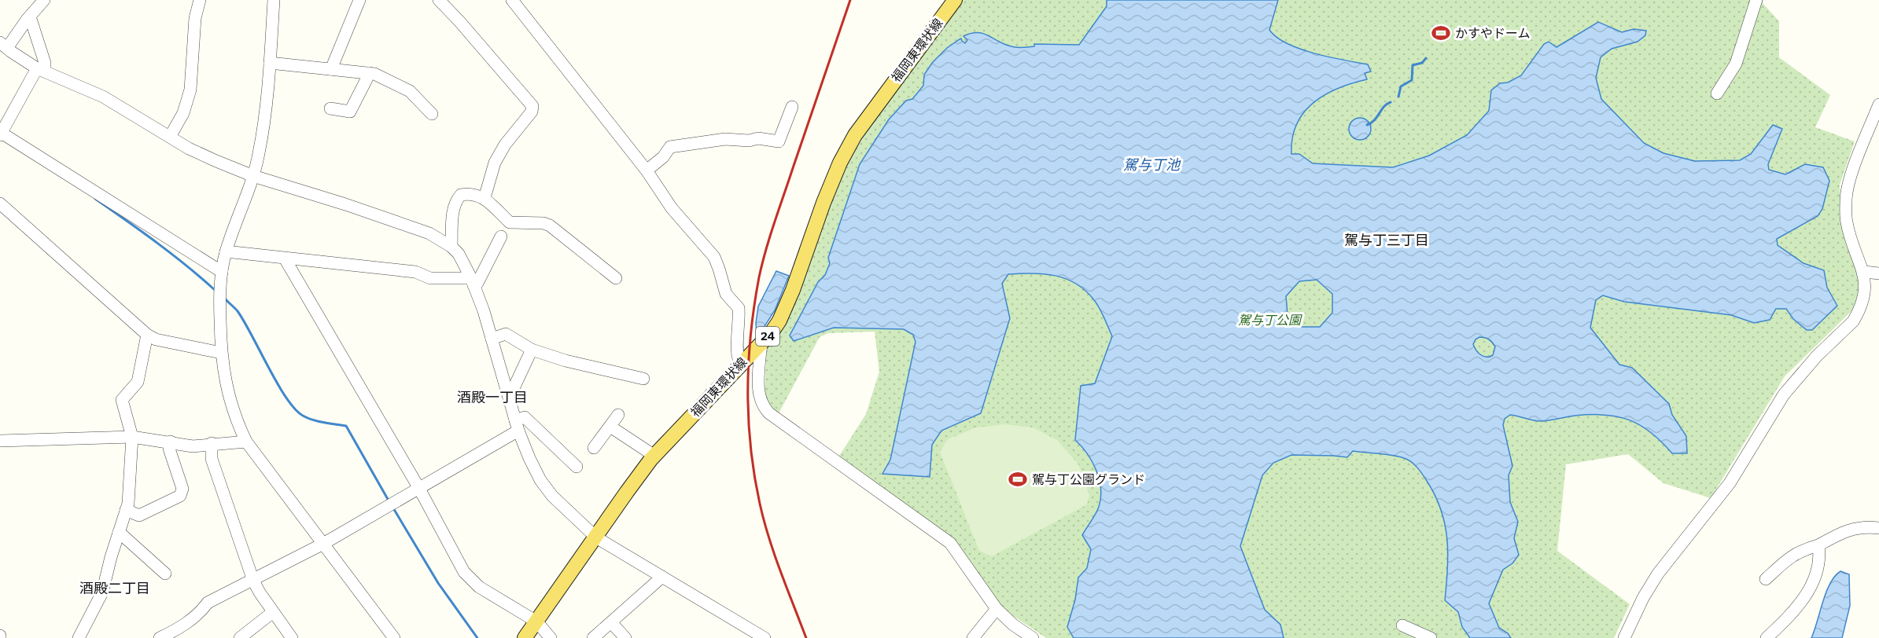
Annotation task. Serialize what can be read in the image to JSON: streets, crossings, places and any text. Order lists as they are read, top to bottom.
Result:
{
  "streets": {
    "main road": ["福岡東環状線", "24"]
  },
  "districts": ["駕与丁三丁目", "酒殿一丁目", "酒殿二丁目"],
  "water": ["駕与丁池"],
  "parks": ["駕与丁公園"],
  "places": {
    "sports": ["かすやドーム", "駕与丁公園グランド"]
  }
}
